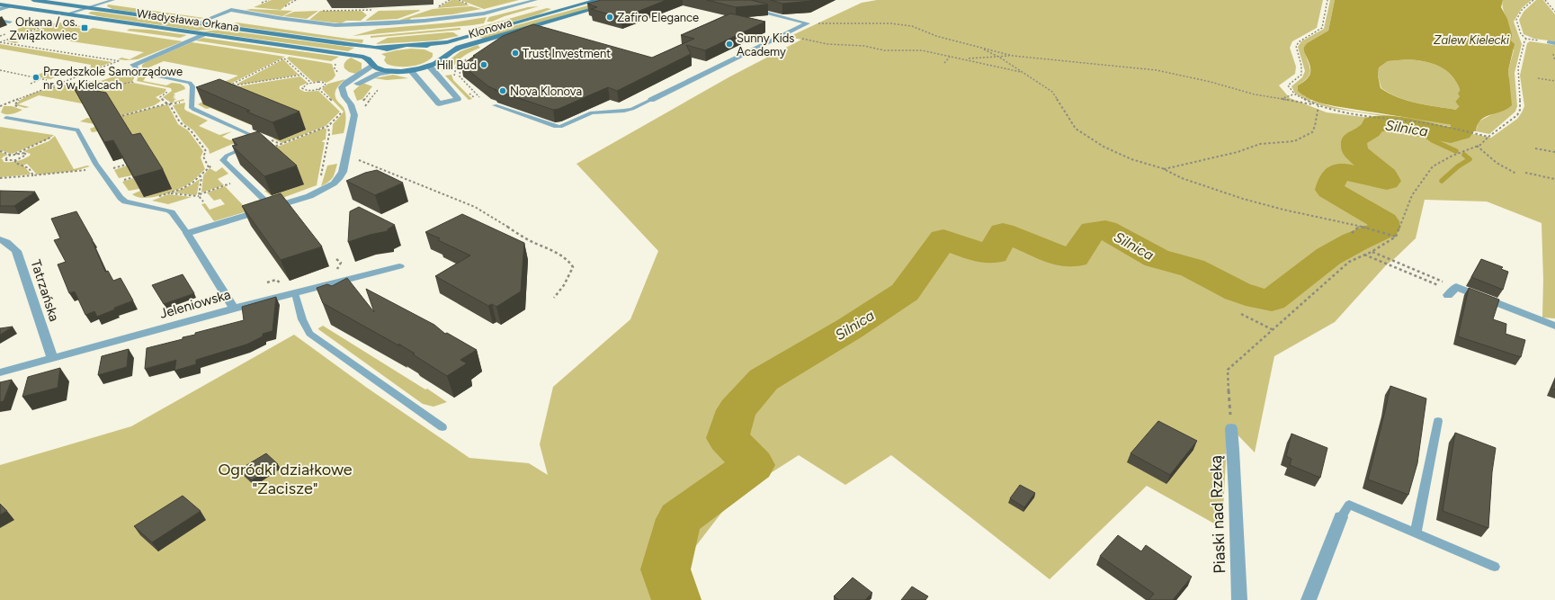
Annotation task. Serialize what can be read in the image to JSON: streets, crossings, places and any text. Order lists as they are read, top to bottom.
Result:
{
  "streets": {
    "street": [
      "Władysława Orkana",
      "Klonowa",
      "Tatrzańska",
      "Jeleniowska",
      "Piaski nad Rzeką"
    ]
  },
  "crossings": [
    ["Władysława Orkana", "Klonowa"],
    ["Tatrzańska", "Jeleniowska"]
  ],
  "water": ["Zalew Kielecki", "Silnica"],
  "parks": ["Ogródki działkowe \"Zacisze\""],
  "places": {
    "other": [
      "Zafiro Elegance",
      "Sunny Kids Academy",
      "Trust Investment",
      "Hill Bud",
      "Przedszkole Samorządowe nr 9 w Kielcach",
      "Nova Klonova"
    ],
    "transit": ["Orkana / os. Związkowiec"]
  }
}
